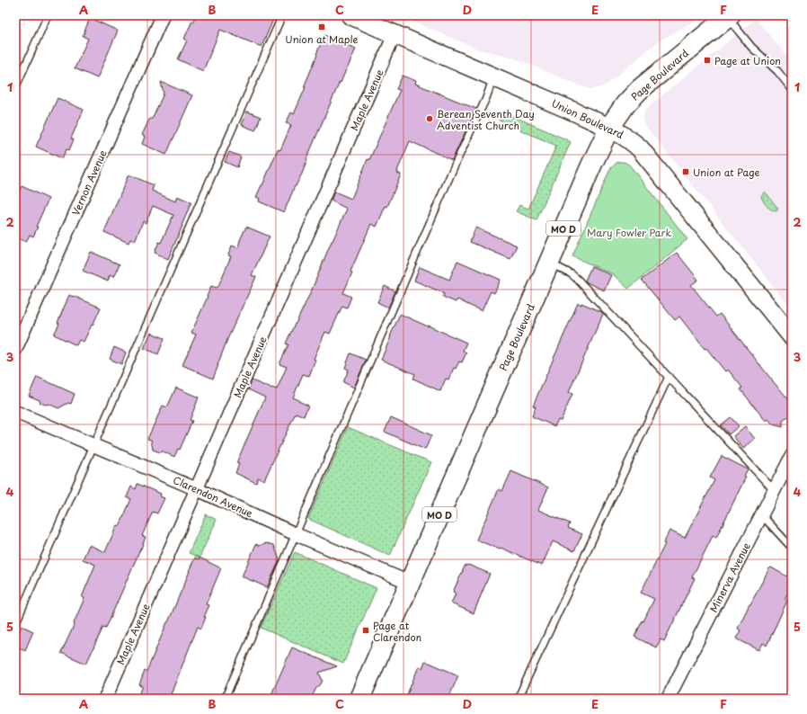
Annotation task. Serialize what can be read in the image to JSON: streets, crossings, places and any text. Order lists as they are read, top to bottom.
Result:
{
  "streets": {
    "main road": ["Page Boulevard", "Union Boulevard", "MO D"],
    "street": [
      "Maple Avenue",
      "Vernon Avenue",
      "Clarendon Avenue",
      "Minerva Avenue"
    ]
  },
  "crossings": [
    ["Page Boulevard", "Union Boulevard"],
    ["Page Boulevard", "Clarendon Avenue"],
    ["Maple Avenue", "Union Boulevard"],
    ["Maple Avenue", "Clarendon Avenue"]
  ],
  "parks": ["Mary Fowler Park"],
  "places": {
    "transit": [
      "Union at Maple",
      "Page at Union",
      "Union at Page",
      "Page at Clarendon"
    ],
    "other": ["Berean Seventh Day Adventist Church"]
  },
  "grid": {
    "columns": [
      "A",
      "B",
      "C",
      "D",
      "E",
      "F"
    ],
    "rows": [
      "1",
      "2",
      "3",
      "4",
      "5"
    ]
  }
}
